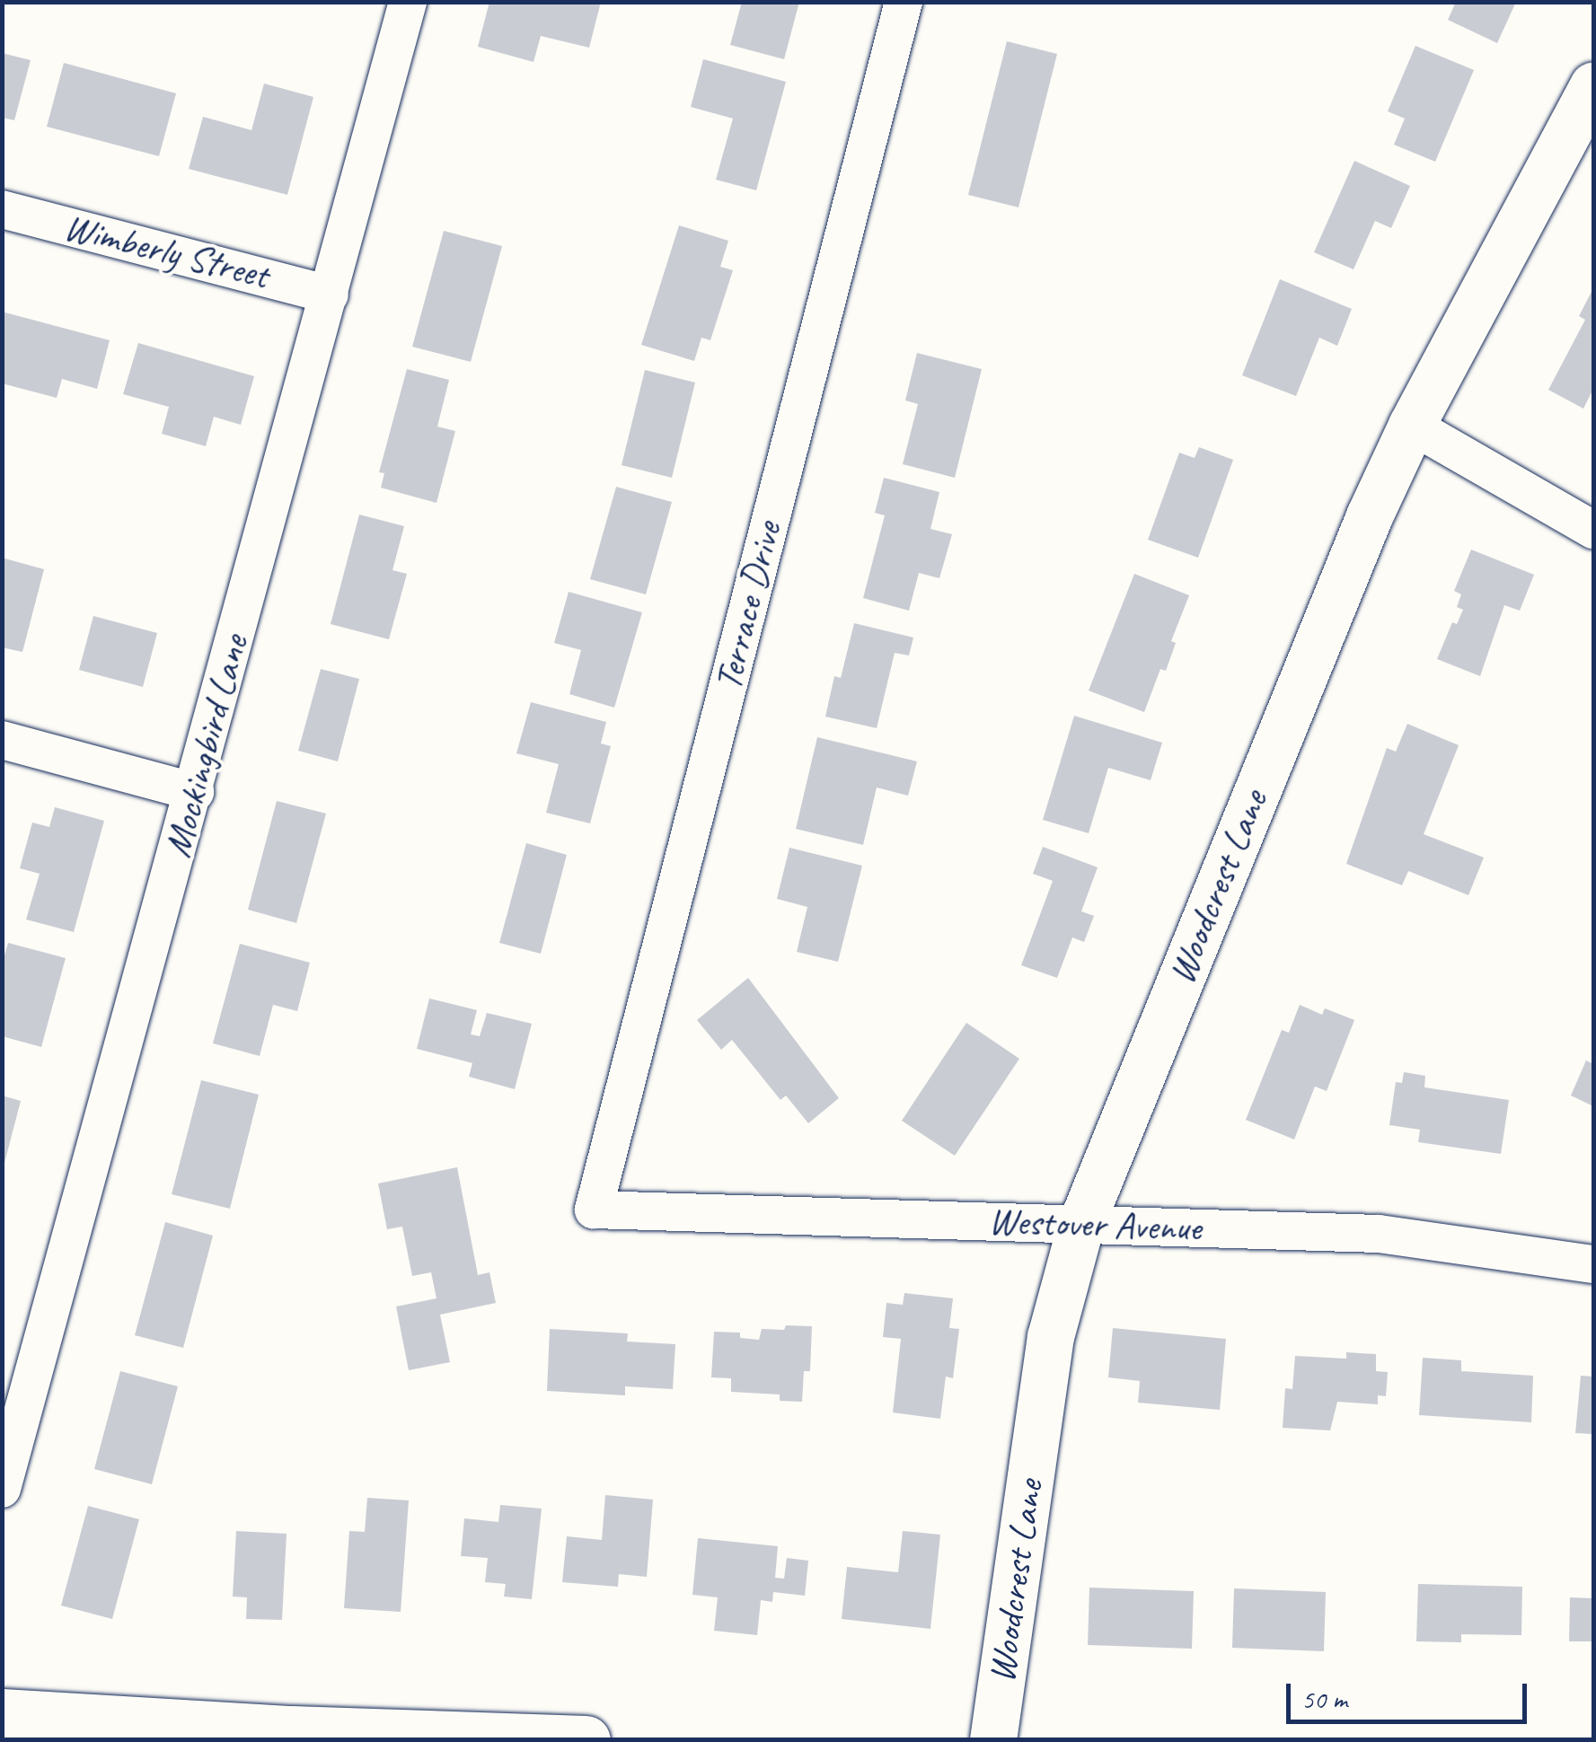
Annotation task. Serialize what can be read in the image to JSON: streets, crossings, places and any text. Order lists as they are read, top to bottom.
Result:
{
  "streets": {
    "street": [
      "Wimberly Street",
      "Terrace Drive",
      "Mockingbird Lane",
      "Woodcrest Lane",
      "Westover Avenue"
    ]
  },
  "crossings": [
    ["Wimberly Street", "Mockingbird Lane"],
    ["Terrace Drive", "Westover Avenue"],
    ["Woodcrest Lane", "Westover Avenue"]
  ],
  "scale_bar": "50 m"
}
